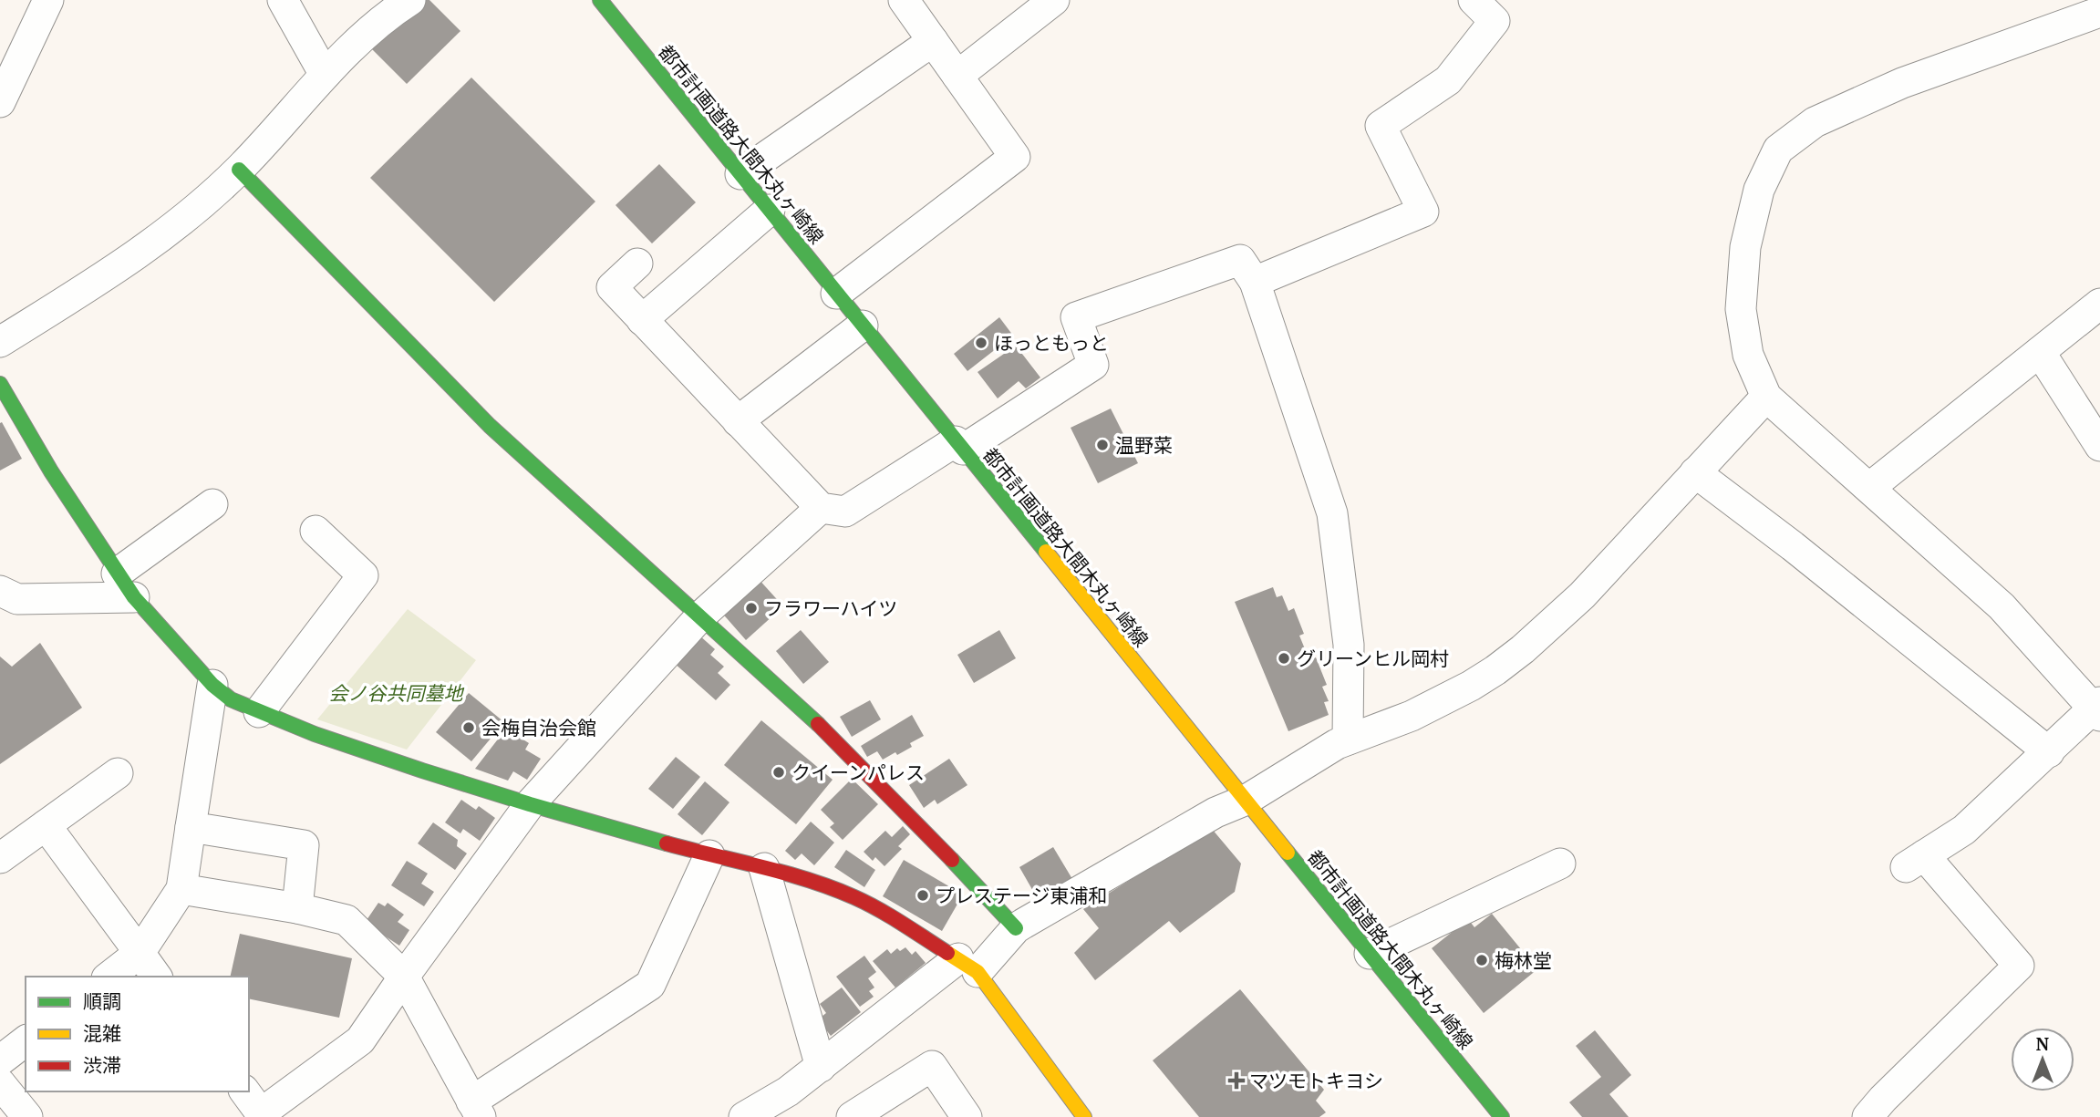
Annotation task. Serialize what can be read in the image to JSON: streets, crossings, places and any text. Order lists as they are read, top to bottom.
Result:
{
  "streets": {
    "street": ["都市計画道路大間木丸ヶ崎線"]
  },
  "parks": ["会ノ谷共同墓地"],
  "places": {
    "other": [
      "ほっともっと",
      "温野菜",
      "フラワーハイツ",
      "グリーンヒル岡村",
      "会梅自治会館",
      "クイーンパレス",
      "プレステージ東浦和",
      "梅林堂"
    ],
    "health": ["マツモトキヨシ"]
  },
  "legend": ["順調", "混雑", "渋滞"],
  "north": "top"
}
